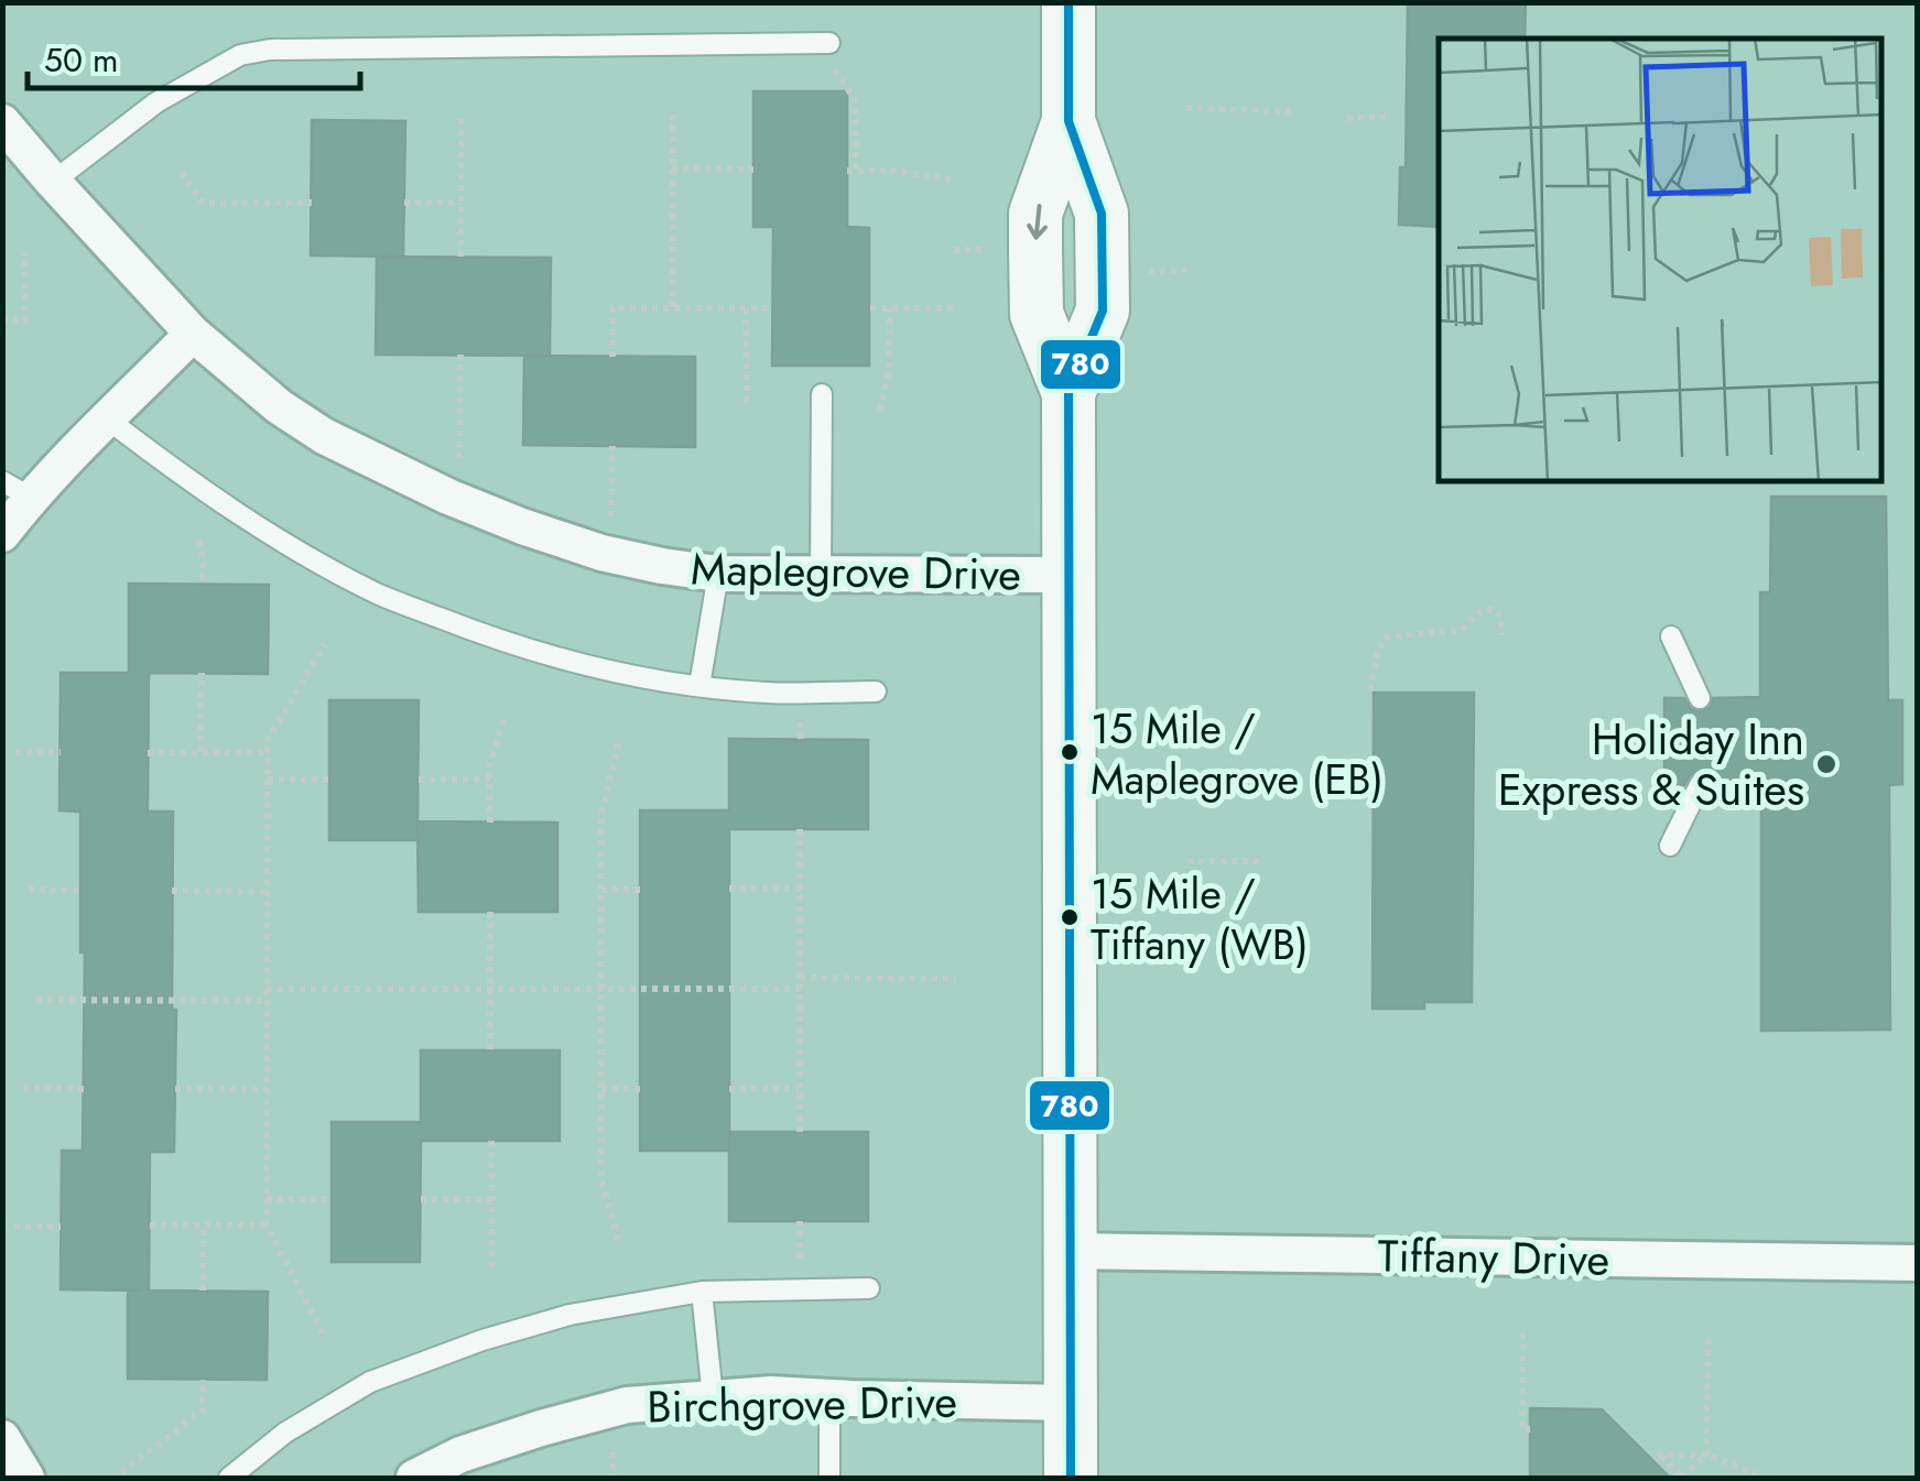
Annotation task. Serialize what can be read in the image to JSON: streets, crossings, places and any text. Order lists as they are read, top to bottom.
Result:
{
  "streets": {
    "street": ["Maplegrove Drive", "Tiffany Drive", "Birchgrove Drive"]
  },
  "places": ["15 Mile / Maplegrove (EB)", "Holiday Inn Express & Suites", "15 Mile / Tiffany (WB)"],
  "lines": ["transit line 780"],
  "scale_bar": "50 m"
}
